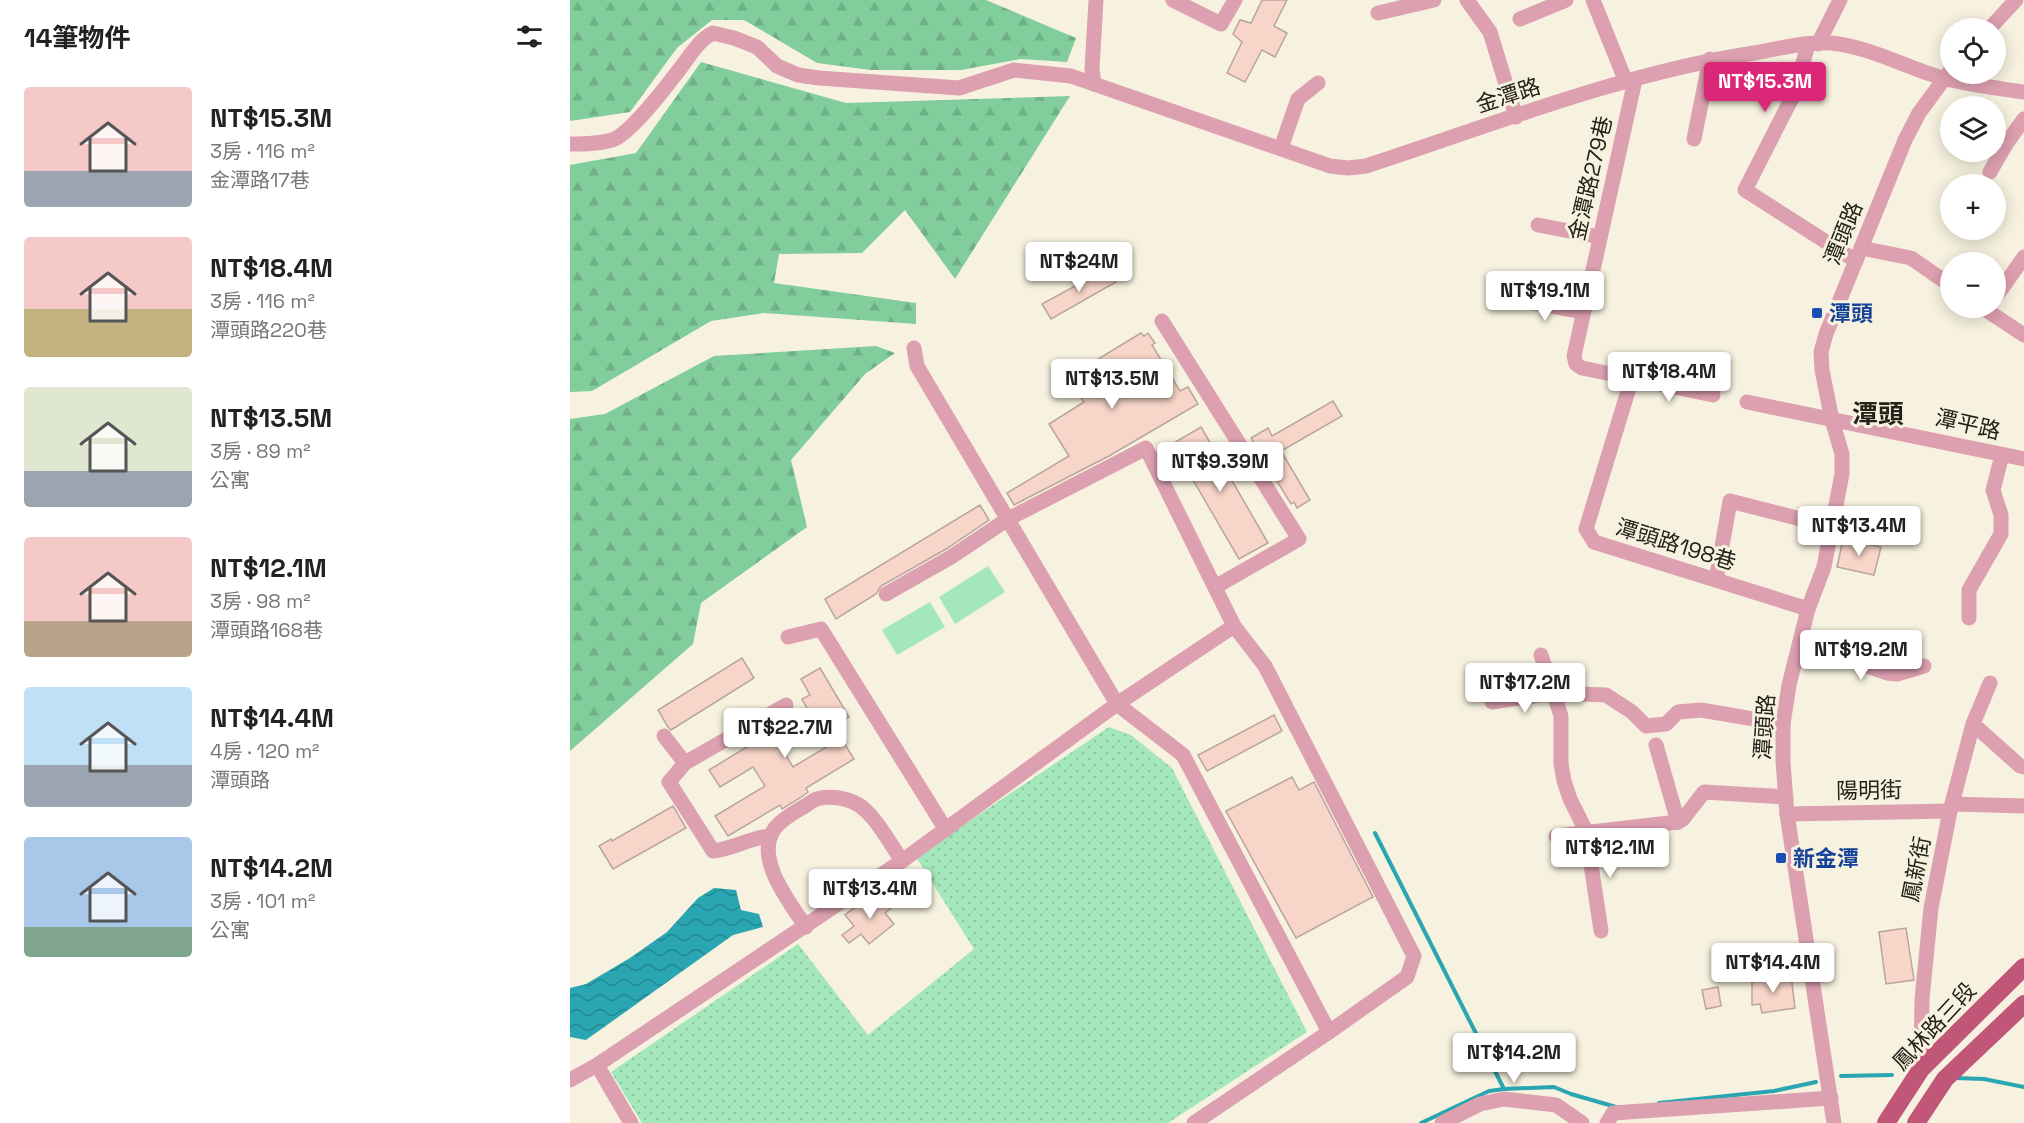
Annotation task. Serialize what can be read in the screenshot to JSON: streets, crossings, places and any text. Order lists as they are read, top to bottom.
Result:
{
  "streets": {
    "main road": ["鳳林路三段"],
    "street": [
      "金潭路",
      "金潭路279巷",
      "潭頭路",
      "潭平路",
      "潭頭路198巷",
      "陽明街",
      "鳳新街"
    ]
  },
  "crossings": [
    ["金潭路", "金潭路279巷"],
    ["金潭路279巷", "潭頭路198巷"],
    ["潭頭路", "潭平路"],
    ["潭頭路", "潭頭路198巷"],
    ["潭頭路", "陽明街"],
    ["陽明街", "鳳新街"],
    ["鳳新街", "鳳林路三段"]
  ],
  "districts": ["潭頭"],
  "places": {
    "transit": ["潭頭", "新金潭"]
  },
  "page": {
    "heading": "14筆物件",
    "map_buttons": ["+", "−"],
    "price": [
      "NT$15.3M",
      "NT$24M",
      "NT$19.1M",
      "NT$18.4M",
      "NT$13.5M",
      "NT$9.39M",
      "NT$13.4M",
      "NT$19.2M",
      "NT$17.2M",
      "NT$22.7M",
      "NT$12.1M",
      "NT$13.4M",
      "NT$14.4M",
      "NT$14.2M"
    ],
    "list": [
      {
        "name": "NT$15.3M",
        "note": "3房 · 116 m² · 金潭路17巷"
      },
      {
        "name": "NT$18.4M",
        "note": "3房 · 116 m² · 潭頭路220巷"
      },
      {
        "name": "NT$13.5M",
        "note": "3房 · 89 m² · 公寓"
      },
      {
        "name": "NT$12.1M",
        "note": "3房 · 98 m² · 潭頭路168巷"
      },
      {
        "name": "NT$14.4M",
        "note": "4房 · 120 m² · 潭頭路"
      },
      {
        "name": "NT$14.2M",
        "note": "3房 · 101 m² · 公寓"
      }
    ]
  }
}
